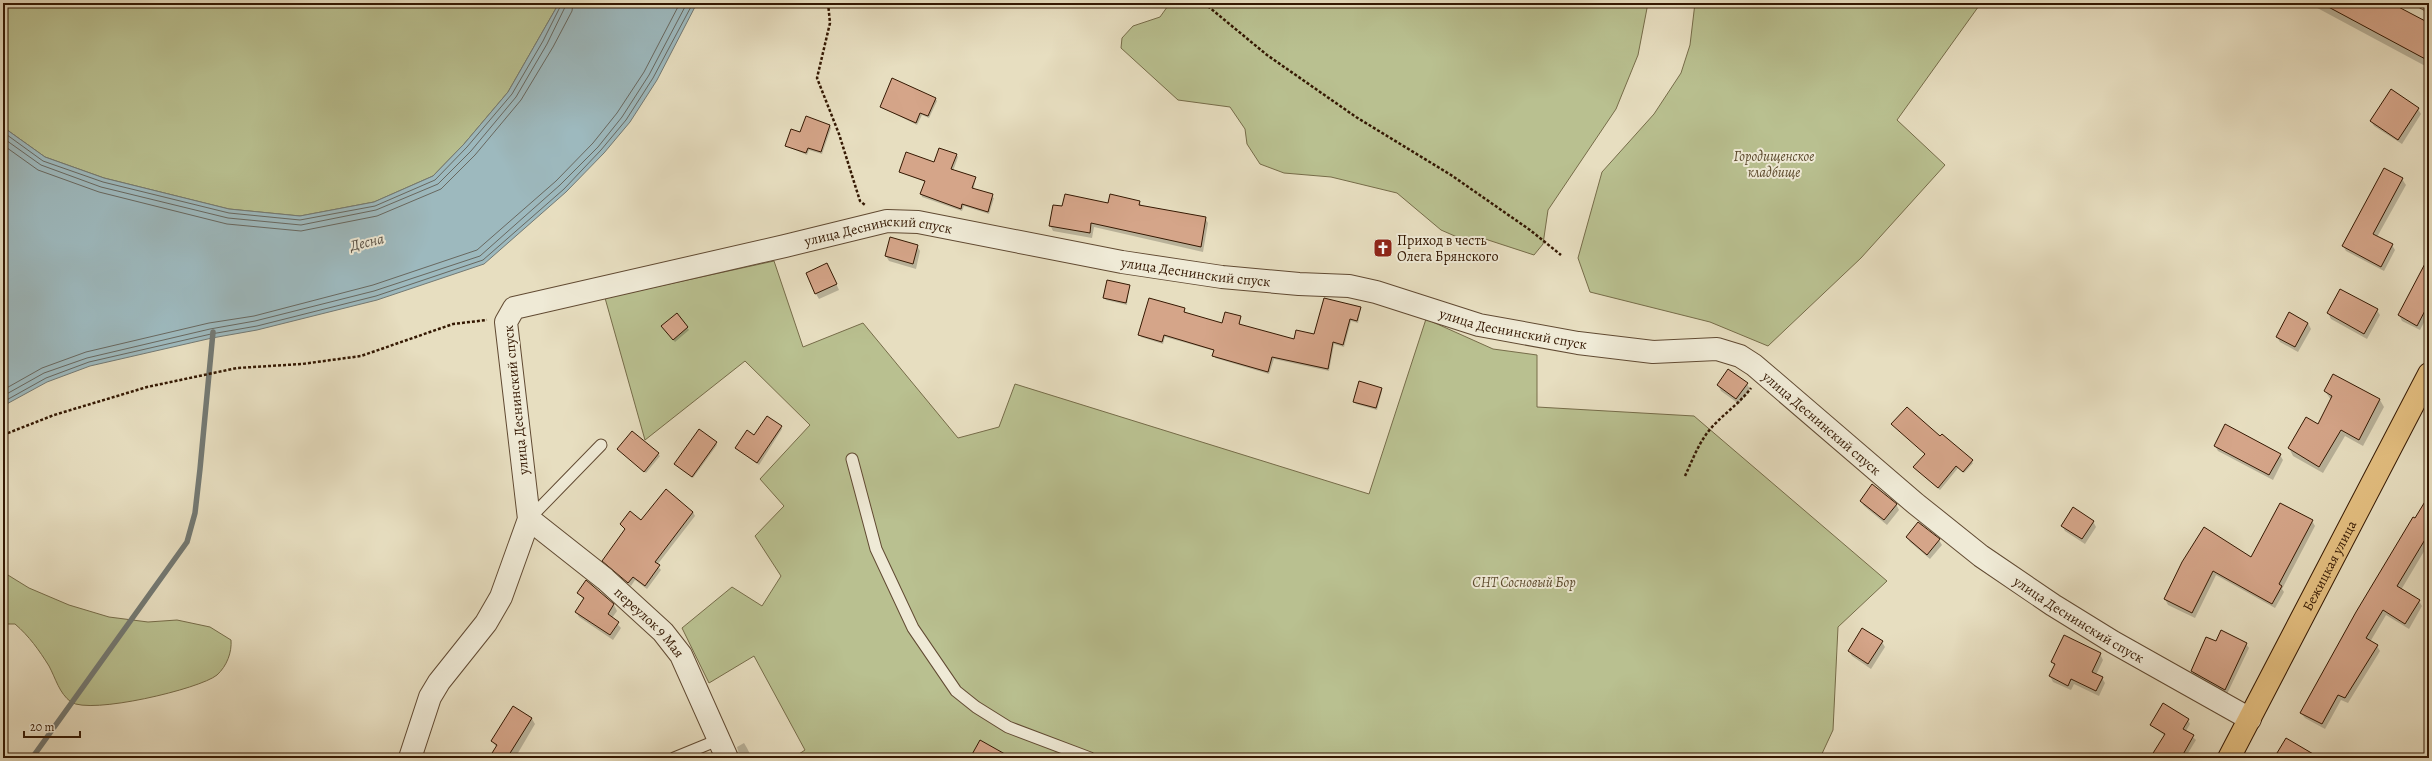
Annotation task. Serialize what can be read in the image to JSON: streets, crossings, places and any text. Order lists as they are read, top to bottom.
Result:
{
  "streets": {
    "main road": ["Бежицкая улица"],
    "street": ["улица Деснинский спуск", "переулок 9 Мая"]
  },
  "crossings": [
    ["улица Деснинский спуск", "Бежицкая улица"],
    ["улица Деснинский спуск", "переулок 9 Мая"]
  ],
  "water": ["Десна"],
  "parks": ["Городищенское кладбище", "СНТ Сосновый Бор"],
  "places": {
    "church": ["Приход в честь Олега Брянского"]
  },
  "scale_bar": "20 m"
}
